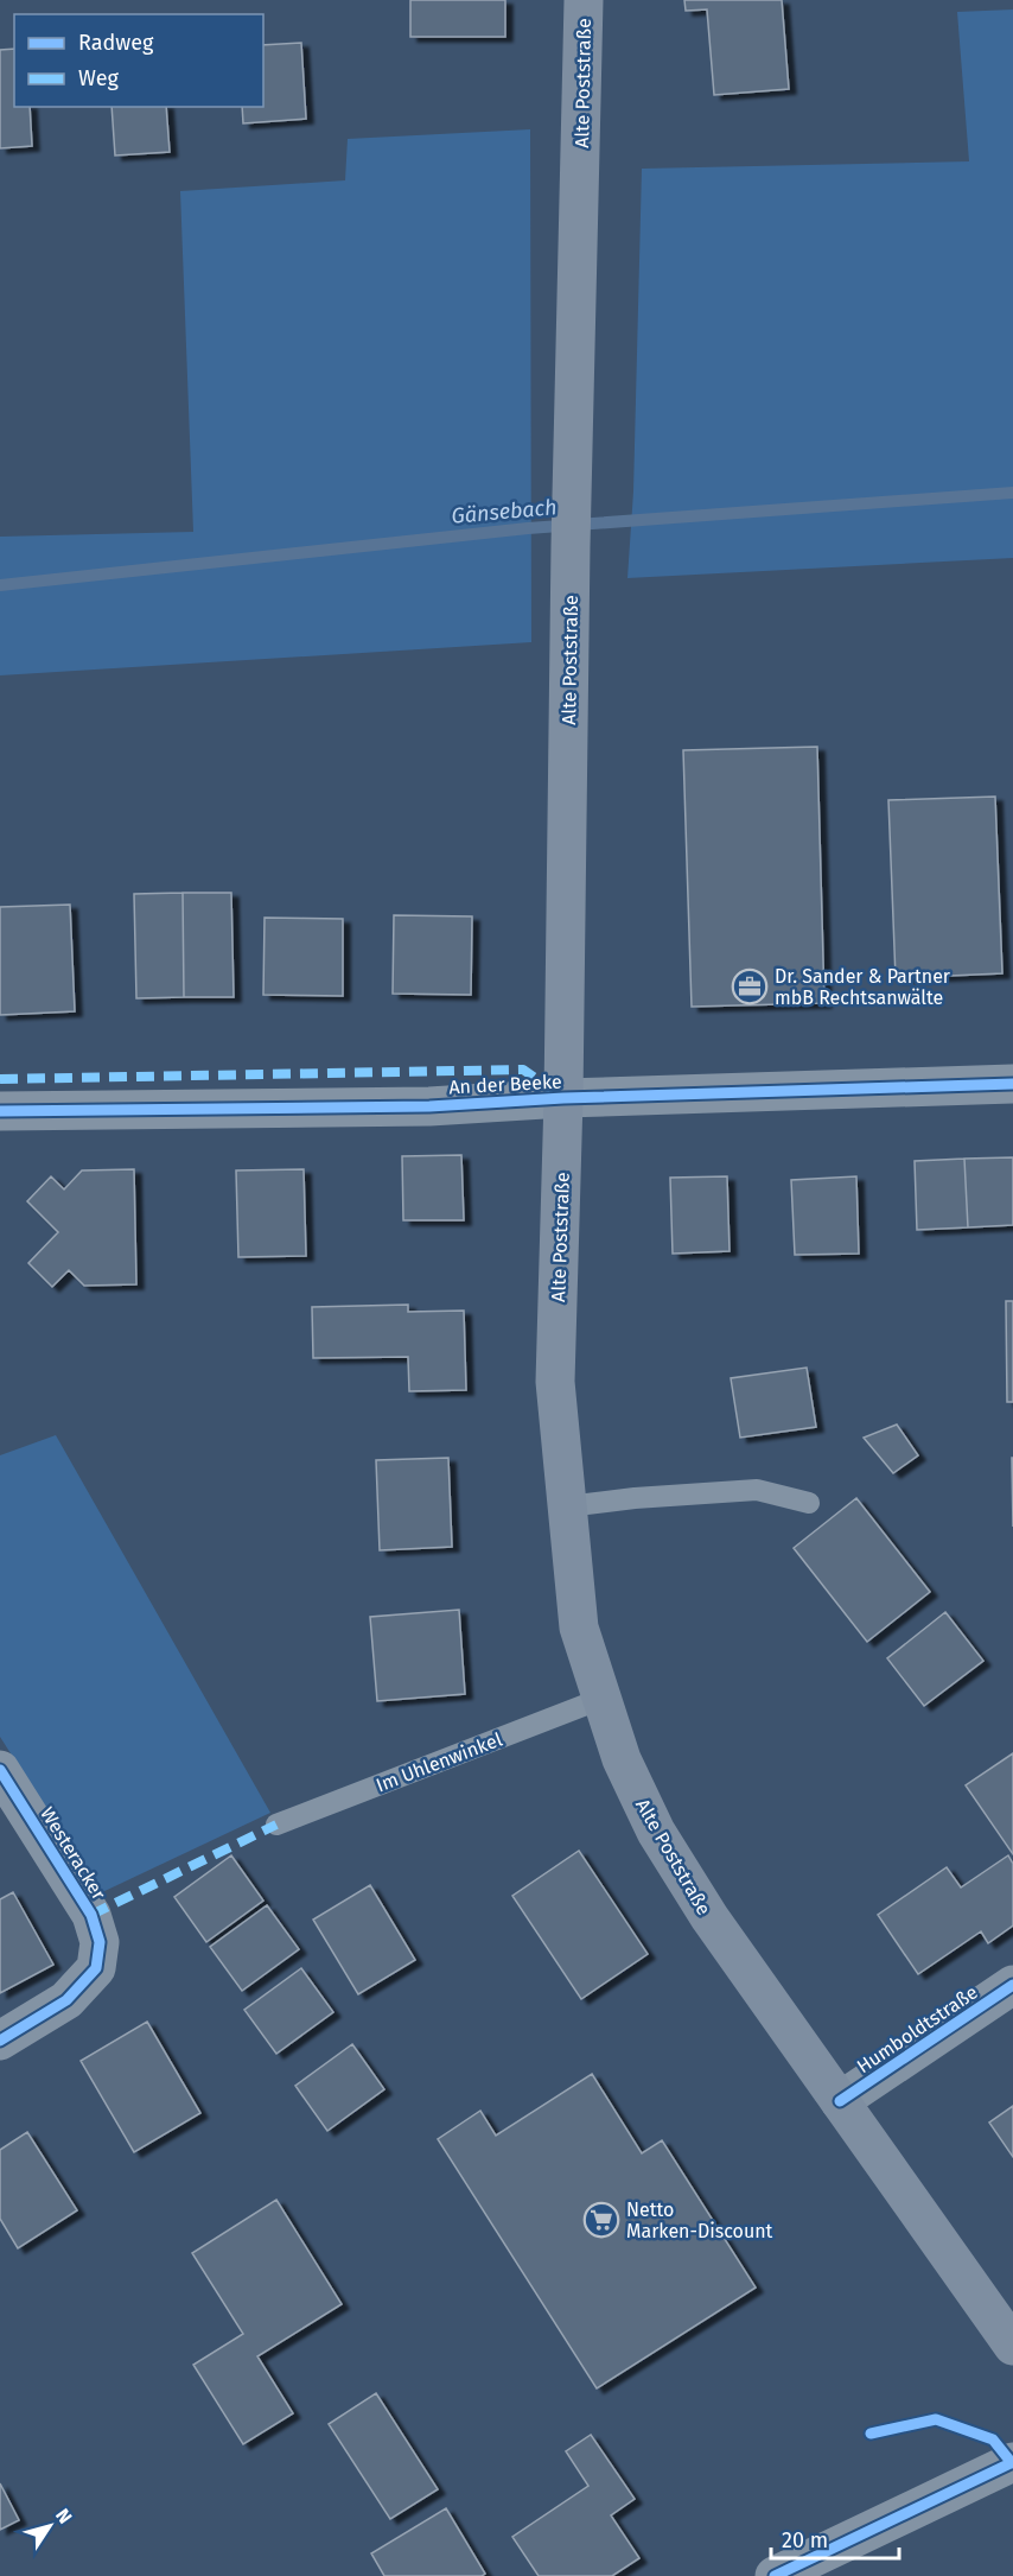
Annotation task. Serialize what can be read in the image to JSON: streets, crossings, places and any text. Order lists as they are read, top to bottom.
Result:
{
  "streets": {
    "main road": ["Alte Poststraße"],
    "street": ["An der Beeke", "Westeracker", "Humboldtstraße"],
    "lane": ["Im Uhlenwinkel"]
  },
  "crossings": [
    ["Alte Poststraße", "An der Beeke"],
    ["Alte Poststraße", "Im Uhlenwinkel"],
    ["Alte Poststraße", "Humboldtstraße"]
  ],
  "water": ["Gänsebach"],
  "places": {
    "office": ["Dr. Sander & Partner mbB Rechtsanwälte"],
    "supermarket": ["Netto Marken-Discount"]
  },
  "legend": ["Radweg", "Weg"],
  "scale_bar": "20 m",
  "north": "top right"
}
